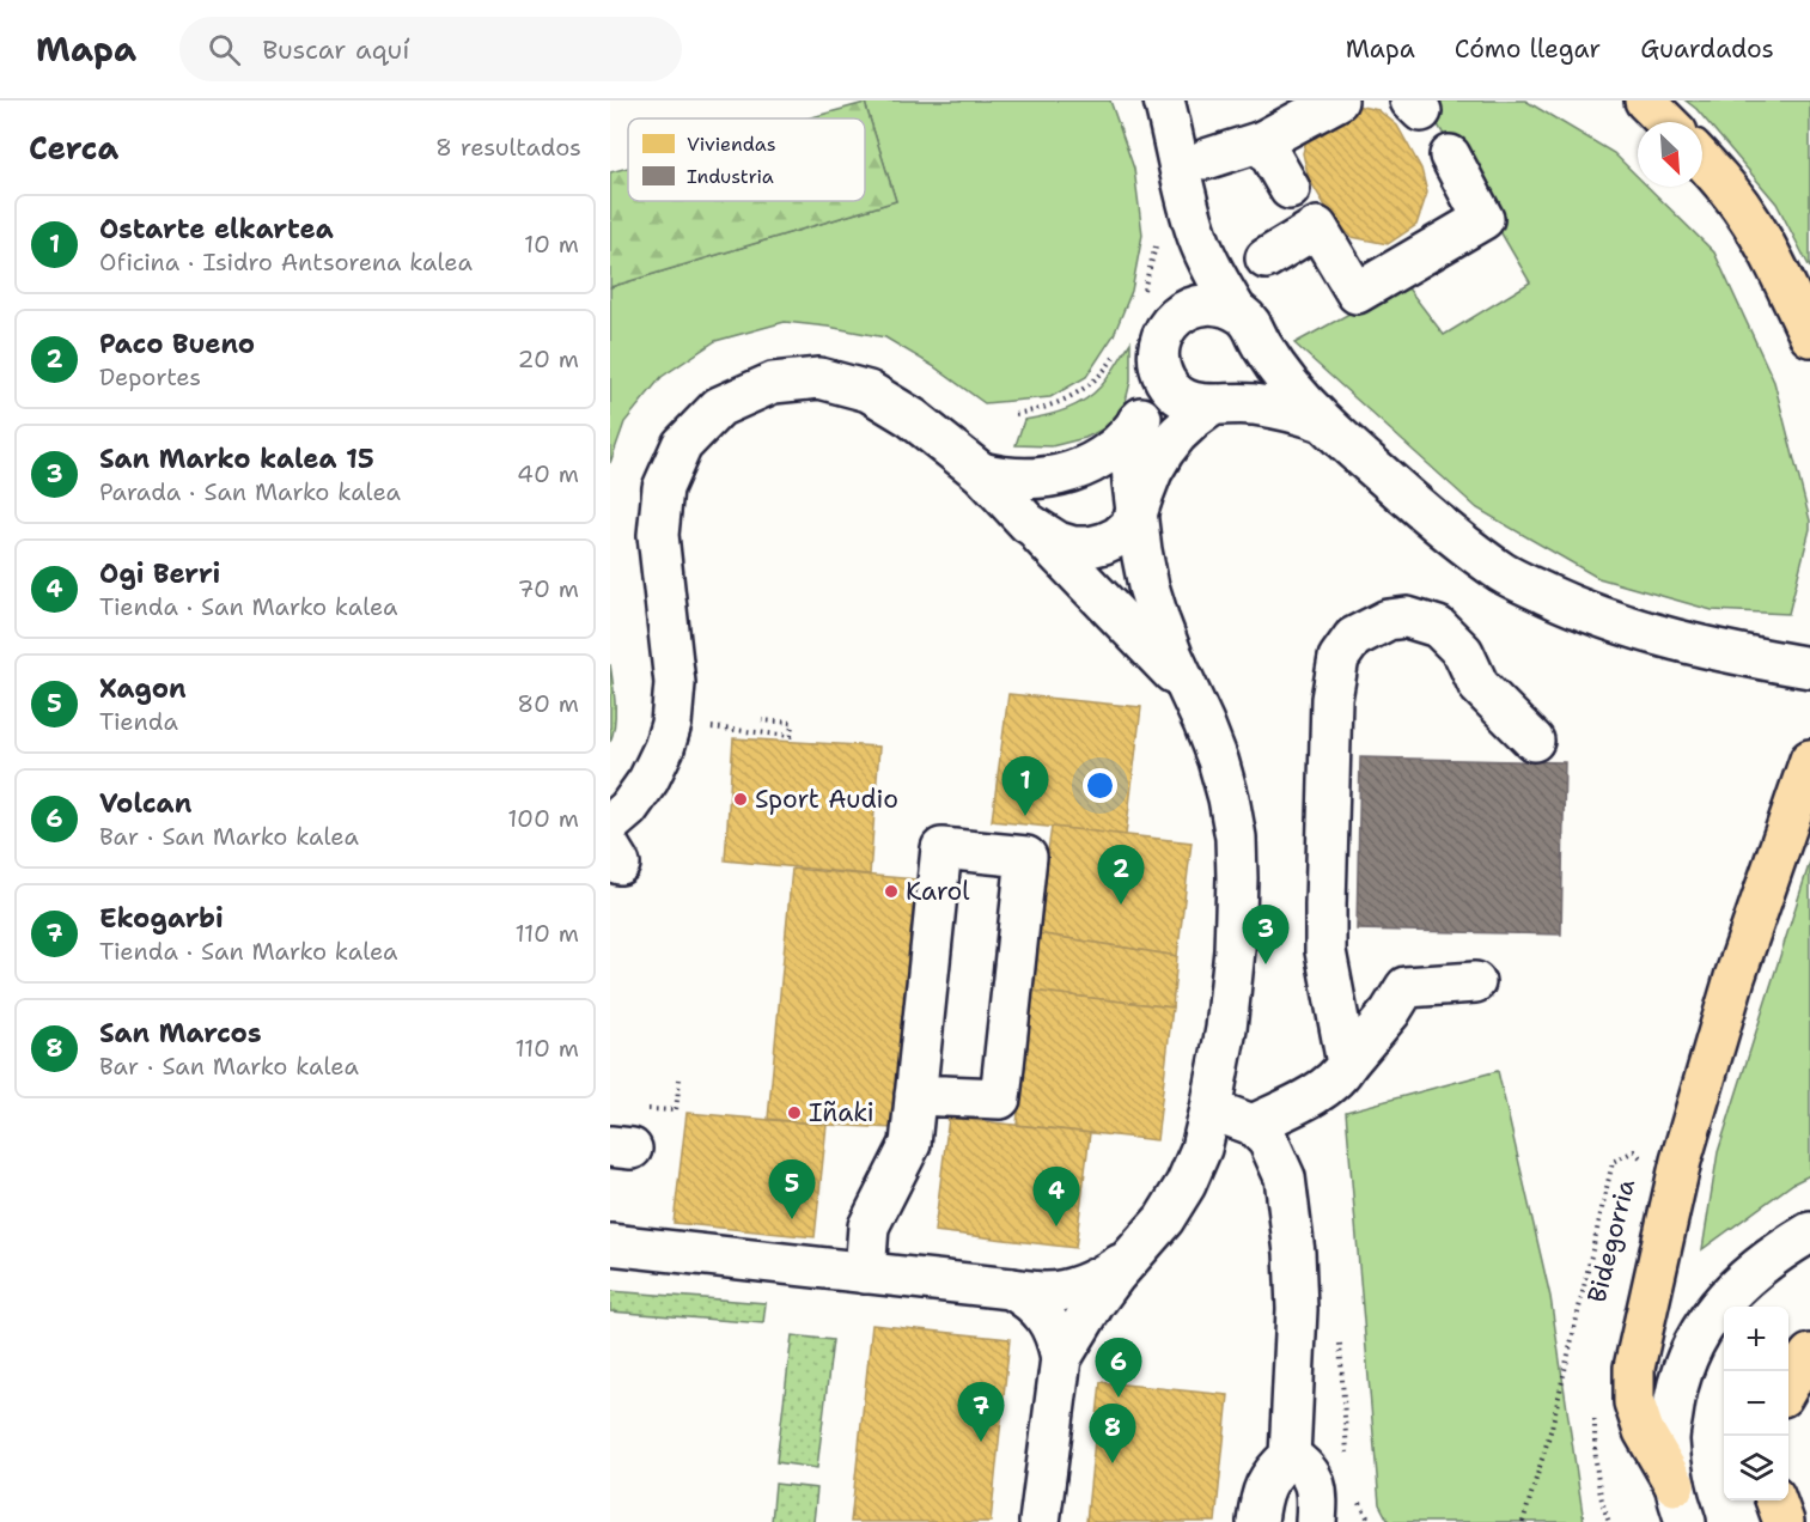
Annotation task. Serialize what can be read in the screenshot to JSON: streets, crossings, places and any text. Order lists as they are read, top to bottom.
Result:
{
  "streets": {
    "path": ["Bidegorria"]
  },
  "places": ["Sport Audio", "Karol", "Iñaki"],
  "legend": ["Viviendas", "Industria"],
  "north": "bottom right",
  "page": {
    "header": "Mapa",
    "search": "Buscar aquí",
    "nav": ["Mapa", "Cómo llegar", "Guardados"],
    "heading": ["Cerca", "8 resultados"],
    "list": [
      {
        "mark": "1",
        "name": "Ostarte elkartea",
        "note": "Oficina · Isidro Antsorena kalea",
        "value": "10 m"
      },
      {
        "mark": "2",
        "name": "Paco Bueno",
        "note": "Deportes",
        "value": "20 m"
      },
      {
        "mark": "3",
        "name": "San Marko kalea 15",
        "note": "Parada · San Marko kalea",
        "value": "40 m"
      },
      {
        "mark": "4",
        "name": "Ogi Berri",
        "note": "Tienda · San Marko kalea",
        "value": "70 m"
      },
      {
        "mark": "5",
        "name": "Xagon",
        "note": "Tienda",
        "value": "80 m"
      },
      {
        "mark": "6",
        "name": "Volcan",
        "note": "Bar · San Marko kalea",
        "value": "100 m"
      },
      {
        "mark": "7",
        "name": "Ekogarbi",
        "note": "Tienda · San Marko kalea",
        "value": "110 m"
      },
      {
        "mark": "8",
        "name": "San Marcos",
        "note": "Bar · San Marko kalea",
        "value": "110 m"
      }
    ],
    "pins": [
      "1",
      "2",
      "3",
      "5",
      "4",
      "6",
      "7",
      "8"
    ],
    "map_buttons": ["+", "−"]
  }
}
